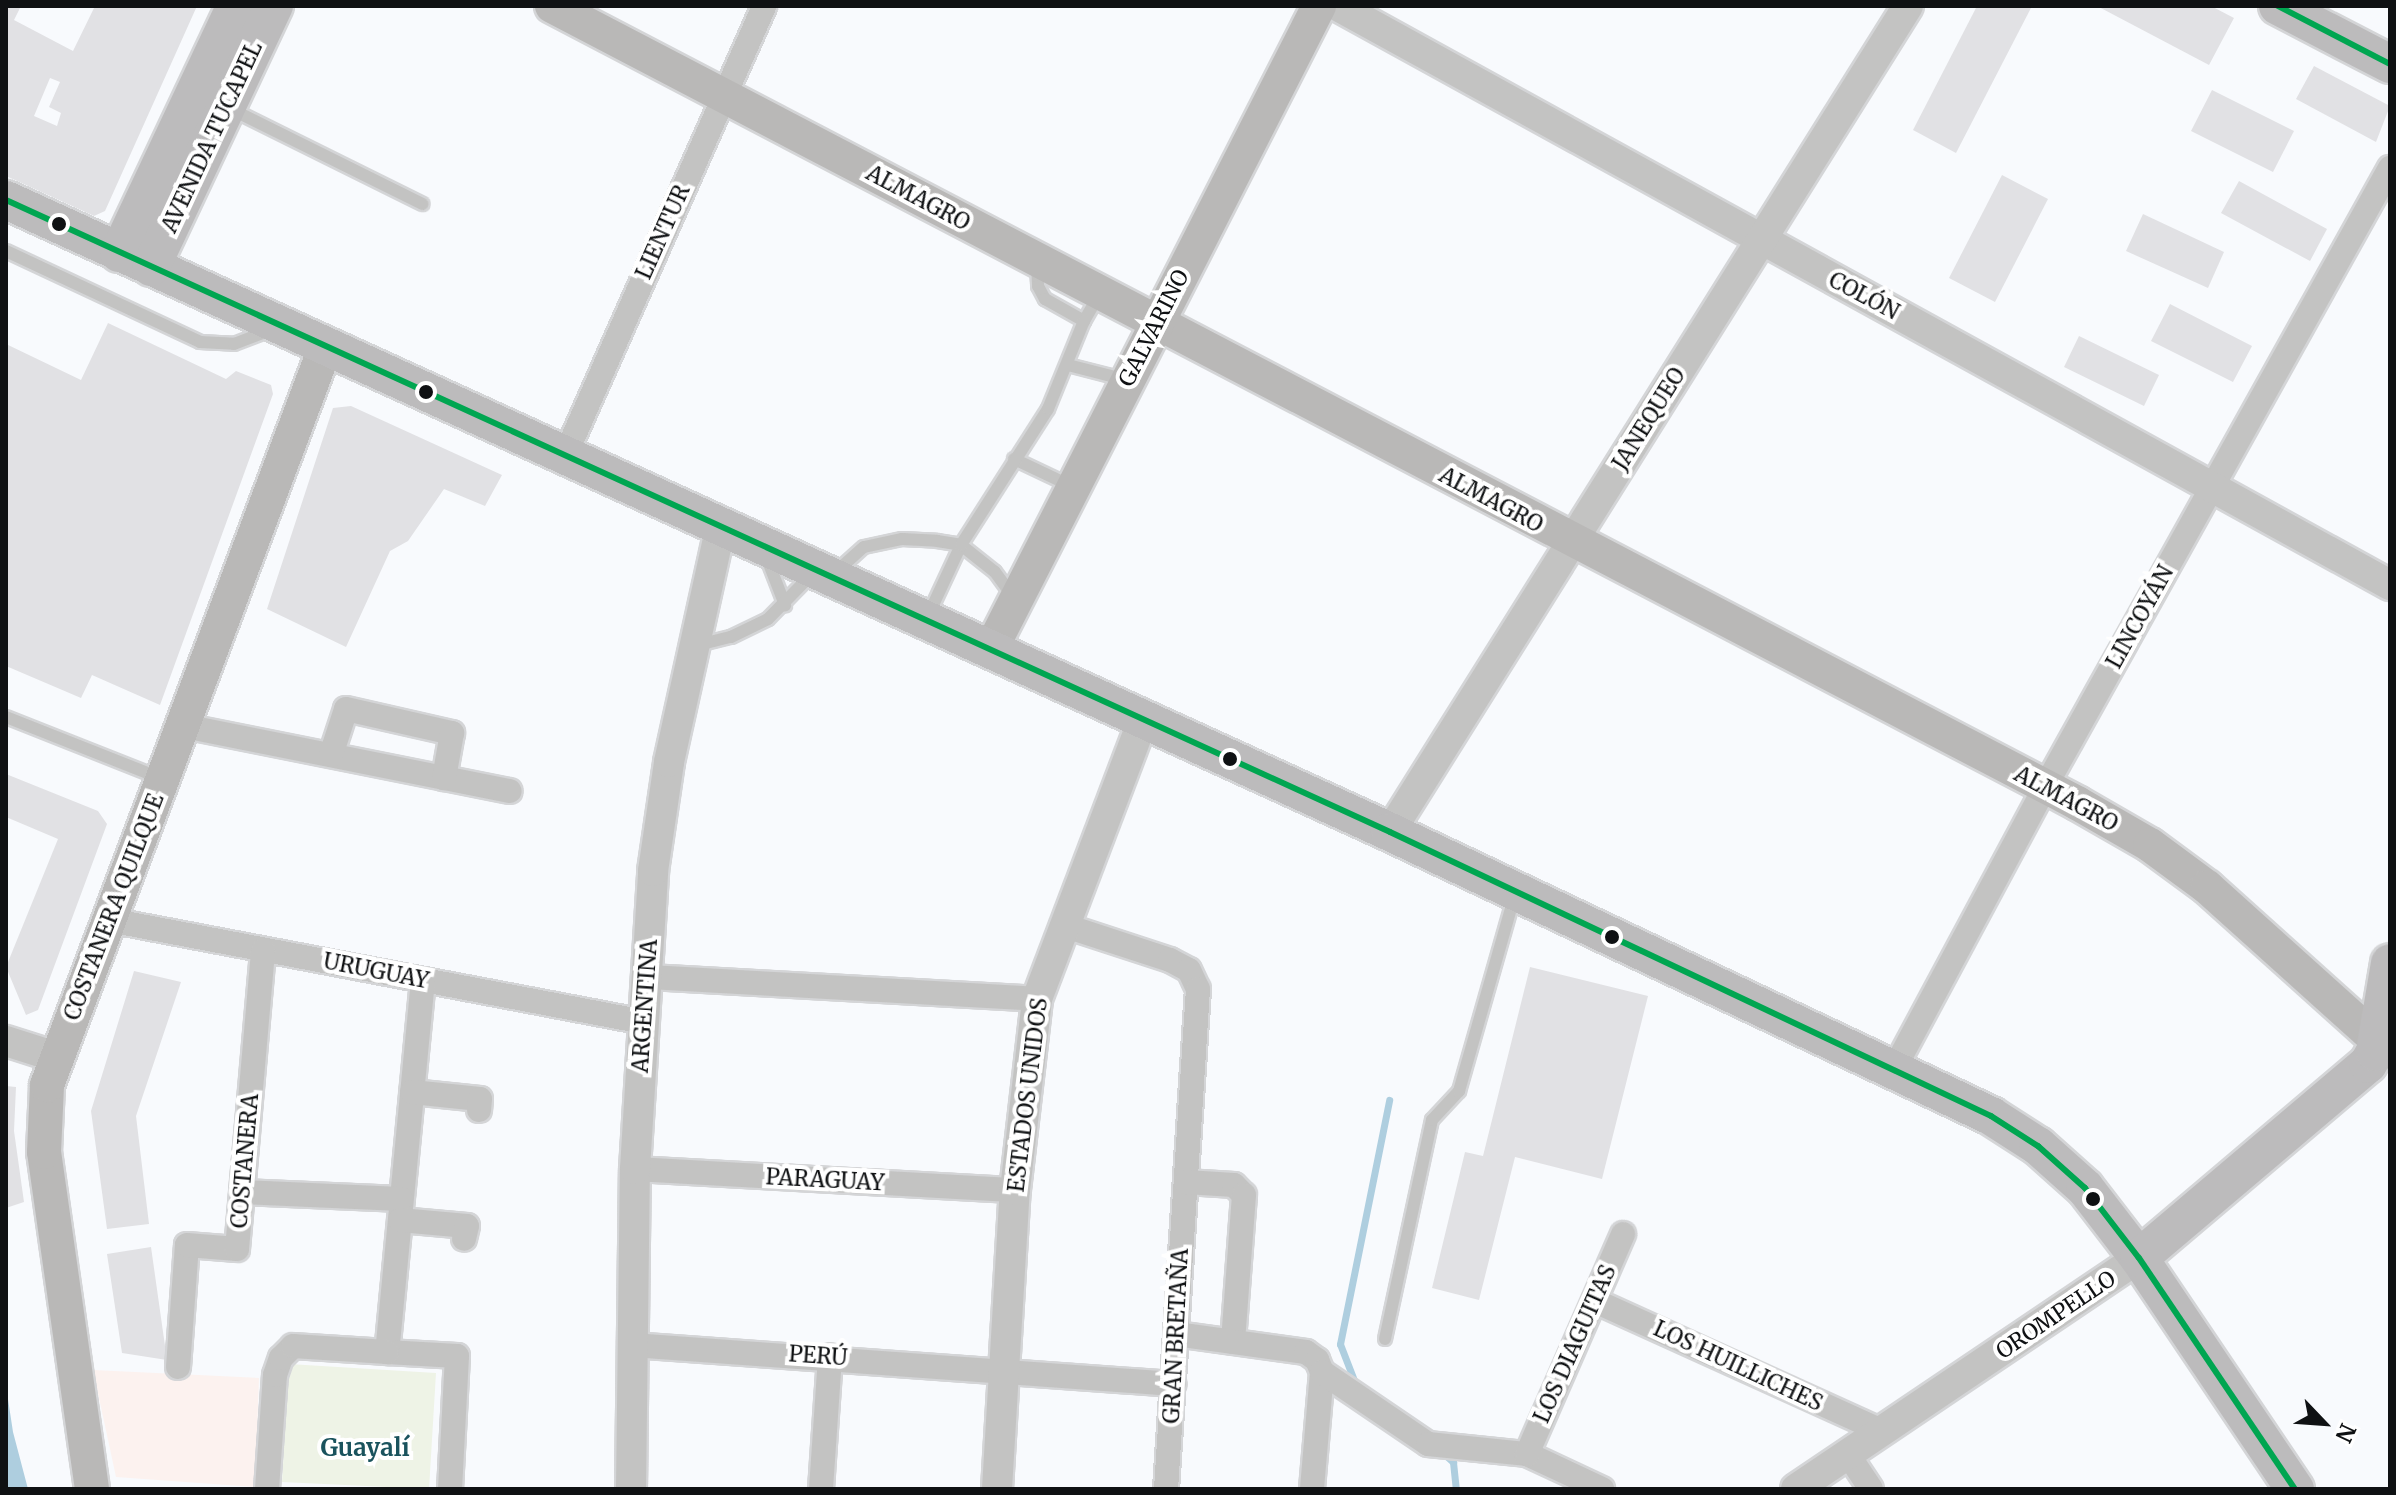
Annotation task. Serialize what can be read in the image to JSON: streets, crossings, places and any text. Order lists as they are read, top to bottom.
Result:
{
  "streets": {
    "main road": [
      "AVENIDA TUCAPEL",
      "ALMAGRO",
      "GALVARINO",
      "COSTANERA QUILQUE",
      "OROMPELLO"
    ],
    "street": [
      "LIENTUR",
      "COLÓN",
      "JANEQUEO",
      "LINCOYÁN",
      "URUGUAY",
      "ARGENTINA",
      "ESTADOS UNIDOS",
      "COSTANERA",
      "PARAGUAY",
      "GRAN BRETAÑA",
      "LOS DIAGUITAS",
      "PERÚ",
      "LOS HUILLICHES"
    ]
  },
  "crossings": [
    ["ALMAGRO", "LIENTUR"],
    ["ALMAGRO", "GALVARINO"],
    ["ALMAGRO", "JANEQUEO"],
    ["ALMAGRO", "LINCOYÁN"],
    ["ALMAGRO", "OROMPELLO"],
    ["COLÓN", "JANEQUEO"],
    ["COLÓN", "LINCOYÁN"],
    ["COSTANERA QUILQUE", "URUGUAY"],
    ["URUGUAY", "ARGENTINA"],
    ["URUGUAY", "COSTANERA"],
    ["ARGENTINA", "PARAGUAY"],
    ["ARGENTINA", "PERÚ"],
    ["ESTADOS UNIDOS", "PARAGUAY"],
    ["ESTADOS UNIDOS", "GRAN BRETAÑA"],
    ["ESTADOS UNIDOS", "PERÚ"],
    ["OROMPELLO", "LOS HUILLICHES"],
    ["GRAN BRETAÑA", "PERÚ"],
    ["LOS DIAGUITAS", "LOS HUILLICHES"]
  ],
  "districts": ["Guayalí"],
  "north": "bottom right"
}
